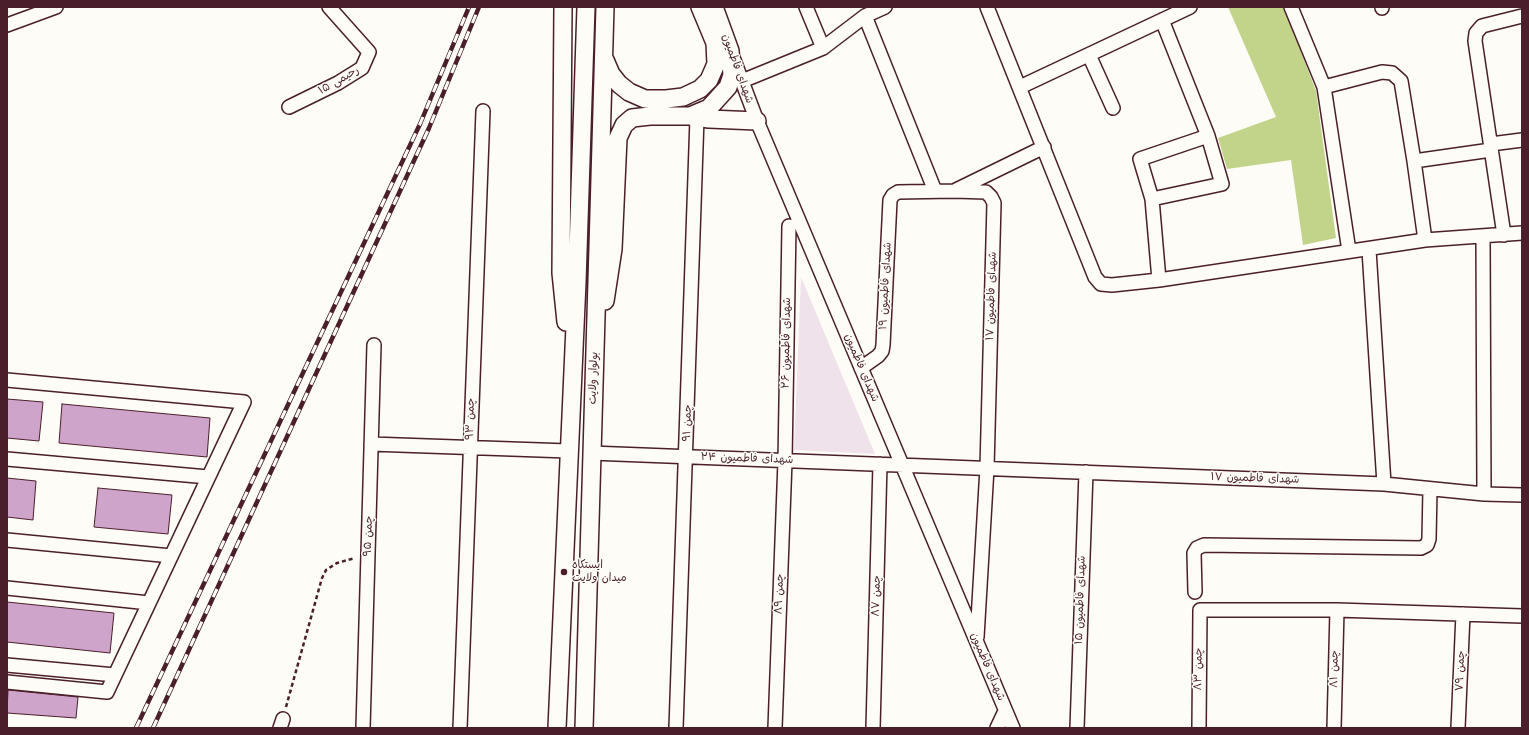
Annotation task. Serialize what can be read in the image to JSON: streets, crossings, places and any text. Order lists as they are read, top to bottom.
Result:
{
  "streets": {
    "main road": ["شهدای فاطمیون", "بولوار ولایت"],
    "street": [
      "رحیمی ۱۵",
      "شهدای فاطمیون ۱۹",
      "شهدای فاطمیون ۱۷",
      "شهدای فاطمیون ۲۶",
      "چمن ۹۳",
      "چمن ۹۱",
      "شهدای فاطمیون ۲۴",
      "چمن ۹۵",
      "چمن ۸۹",
      "چمن ۸۷",
      "شهدای فاطمیون ۱۵",
      "چمن ۸۳",
      "چمن ۸۱",
      "چمن ۷۹"
    ]
  },
  "crossings": [
    ["شهدای فاطمیون", "شهدای فاطمیون ۱۹"],
    ["شهدای فاطمیون", "شهدای فاطمیون ۱۷"],
    ["شهدای فاطمیون", "شهدای فاطمیون ۲۴"],
    ["شهدای فاطمیون ۱۷", "شهدای فاطمیون ۲۴"],
    ["شهدای فاطمیون ۱۷", "شهدای فاطمیون ۱۵"],
    ["شهدای فاطمیون ۲۶", "شهدای فاطمیون ۲۴"],
    ["شهدای فاطمیون ۲۶", "چمن ۸۹"],
    ["بولوار ولایت", "شهدای فاطمیون ۲۴"],
    ["چمن ۹۱", "شهدای فاطمیون ۲۴"],
    ["شهدای فاطمیون ۲۴", "چمن ۸۹"],
    ["شهدای فاطمیون ۲۴", "چمن ۸۷"],
    ["چمن ۸۳", "چمن ۸۱"]
  ],
  "places": ["ایستکاه میدان ولایت"]
}
